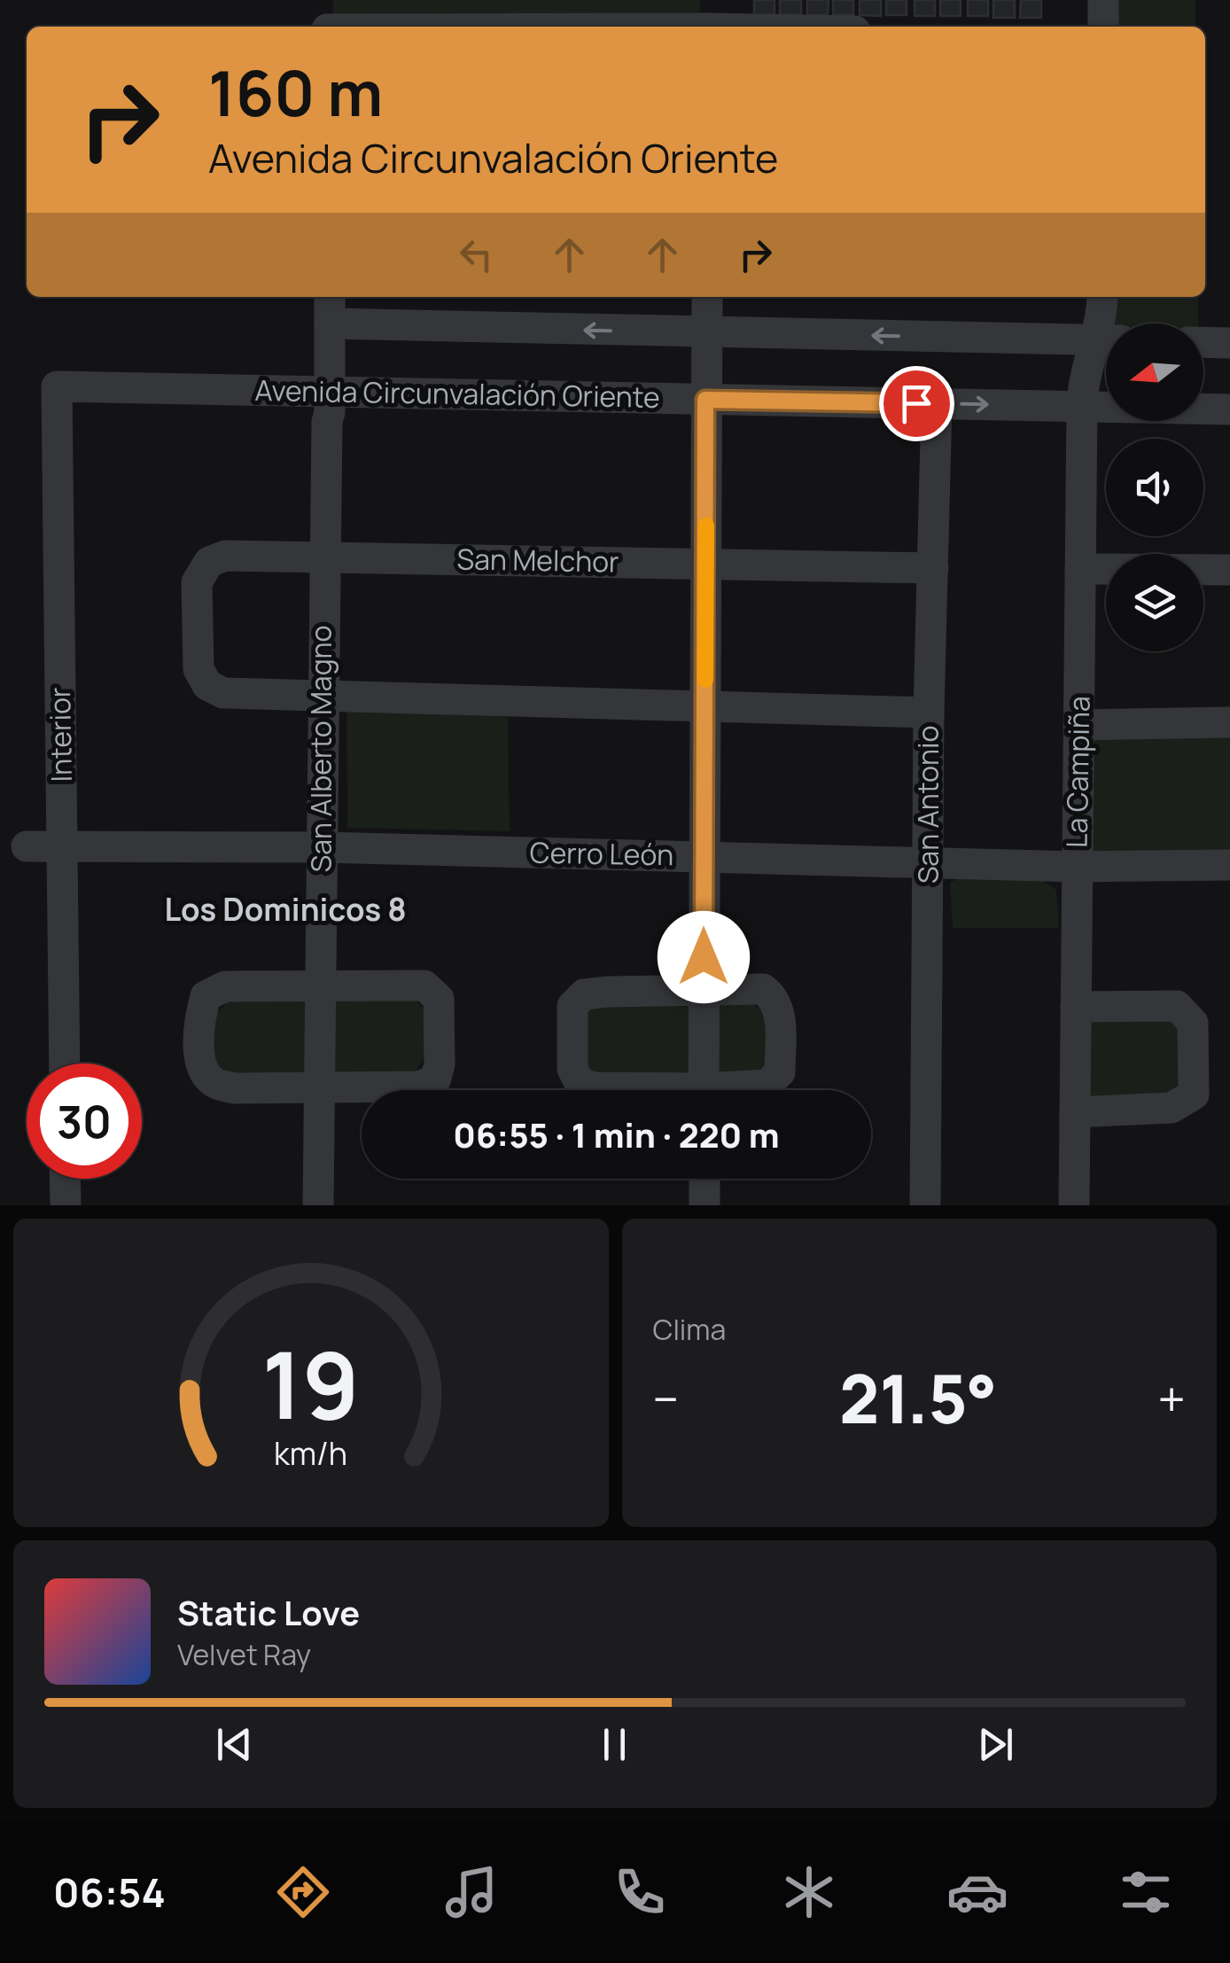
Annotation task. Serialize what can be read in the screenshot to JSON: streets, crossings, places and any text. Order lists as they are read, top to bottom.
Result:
{
  "streets": {
    "street": [
      "Avenida Circunvalación Oriente",
      "San Melchor",
      "Interior",
      "San Alberto Magno",
      "La Campiña",
      "San Antonio",
      "Cerro León"
    ]
  },
  "crossings": [
    ["Avenida Circunvalación Oriente", "Interior"],
    ["Avenida Circunvalación Oriente", "San Alberto Magno"],
    ["Avenida Circunvalación Oriente", "La Campiña"],
    ["Avenida Circunvalación Oriente", "San Antonio"],
    ["San Melchor", "San Alberto Magno"],
    ["San Melchor", "San Antonio"],
    ["Interior", "Cerro León"],
    ["San Alberto Magno", "Cerro León"],
    ["La Campiña", "Cerro León"],
    ["San Antonio", "Cerro León"]
  ],
  "districts": ["Los Dominicos 8"],
  "north": "left",
  "page": {
    "turn": ["160 m", "Avenida Circunvalación Oriente"],
    "limit": "30",
    "trip": "06:55 · 1 min · 220 m",
    "tile": "Clima",
    "heat": ["−", "21.5°", "+"],
    "song": ["Static Love", "Velvet Ray"],
    "tabs": "06:54",
    "gauge": ["19", "km/h"]
  }
}
